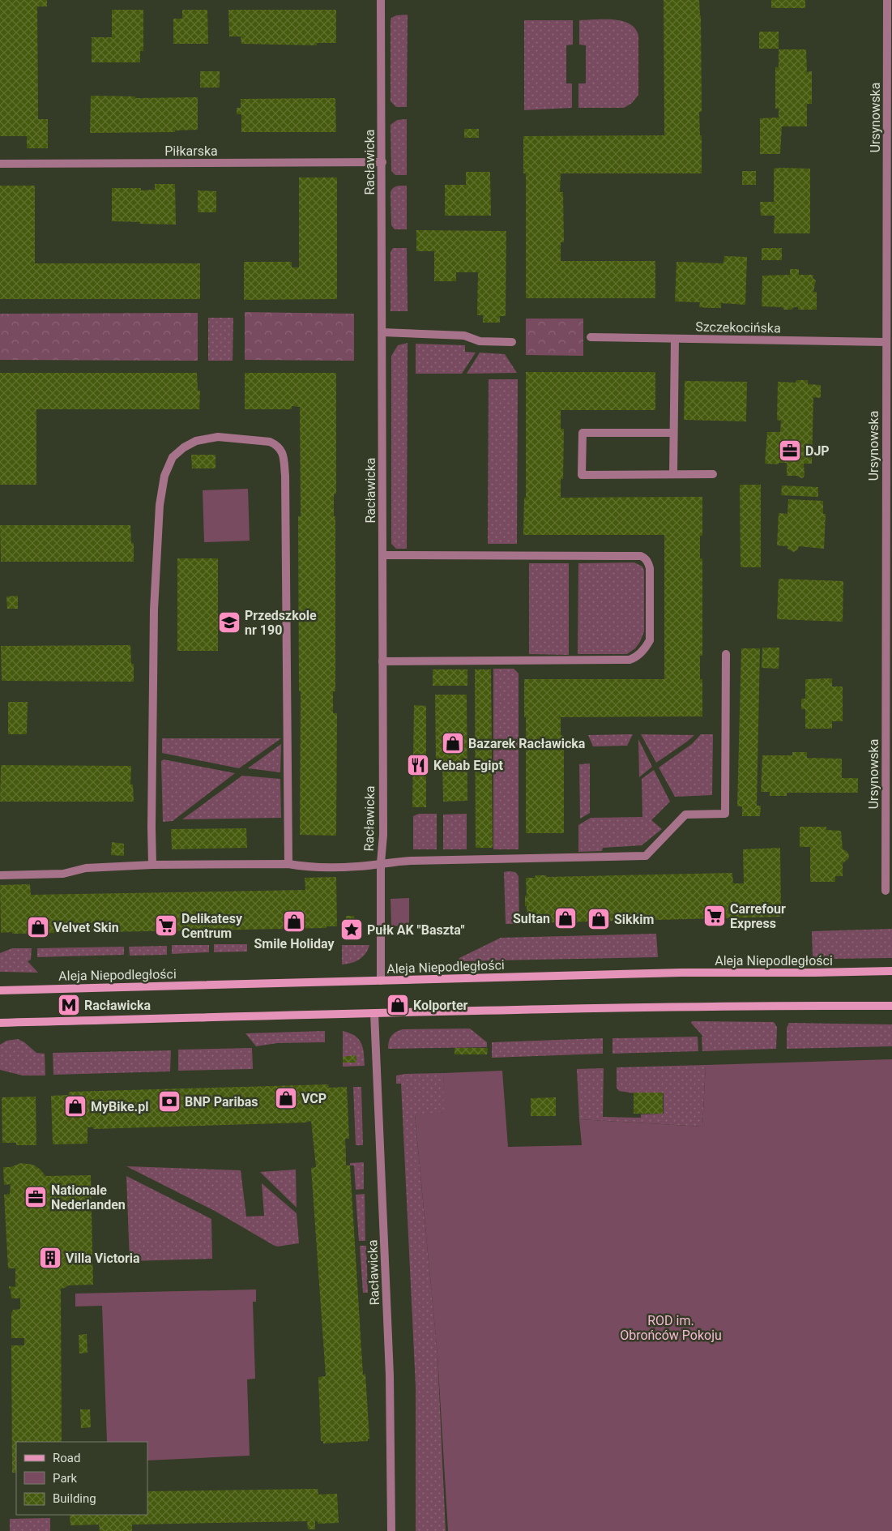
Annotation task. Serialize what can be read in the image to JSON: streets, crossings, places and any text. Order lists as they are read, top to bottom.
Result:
{
  "streets": {
    "main road": ["Aleja Niepodległości"],
    "street": [
      "Ursynowska",
      "Piłkarska",
      "Racławicka",
      "Szczekocińska"
    ]
  },
  "crossings": [
    ["Ursynowska", "Szczekocińska"],
    ["Piłkarska", "Racławicka"],
    ["Racławicka", "Aleja Niepodległości"]
  ],
  "parks": ["ROD im. Obrońców Pokoju"],
  "places": {
    "office": ["DJP", "Nationale Nederlanden"],
    "school or university": ["Przedszkole nr 190"],
    "shop": [
      "Bazarek Racławicka",
      "Sultan",
      "Sikkim",
      "Smile Holiday",
      "Velvet Skin",
      "Kolporter",
      "VCP",
      "MyBike.pl"
    ],
    "restaurant": ["Kebab Egipt"],
    "supermarket": ["Carrefour Express", "Delikatesy Centrum"],
    "place": ["Pułk AK \"Baszta\""],
    "metro station": ["Racławicka"],
    "bank": ["BNP Paribas"],
    "building": ["Villa Victoria"]
  },
  "legend": ["Road", "Park", "Building"]
}
